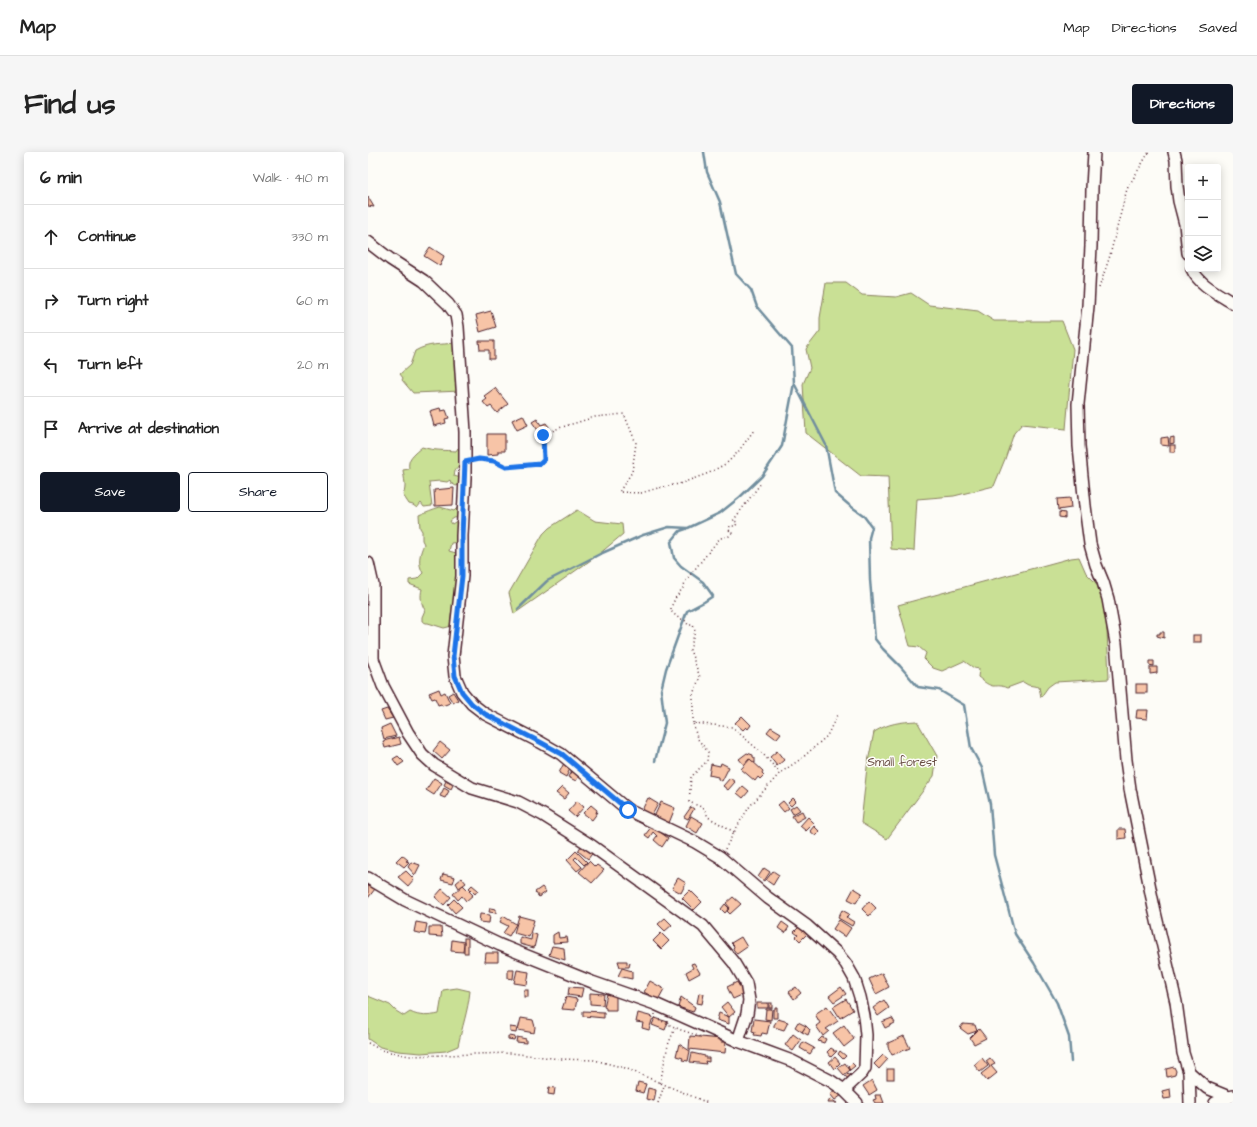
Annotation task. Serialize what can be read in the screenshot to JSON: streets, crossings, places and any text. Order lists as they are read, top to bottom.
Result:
{
  "parks": ["Small forest"],
  "page": {
    "header": "Map",
    "nav": ["Map", "Directions", "Saved"],
    "buttons": [
      "Directions",
      ["Save", "Share"]
    ],
    "title": "Find us",
    "heading": ["6 min", "Walk · 410 m"],
    "map_buttons": ["+", "−"],
    "list": [
      ["Continue", "330 m"],
      ["Turn right", "60 m"],
      ["Turn left", "20 m"],
      "Arrive at destination"
    ]
  }
}
